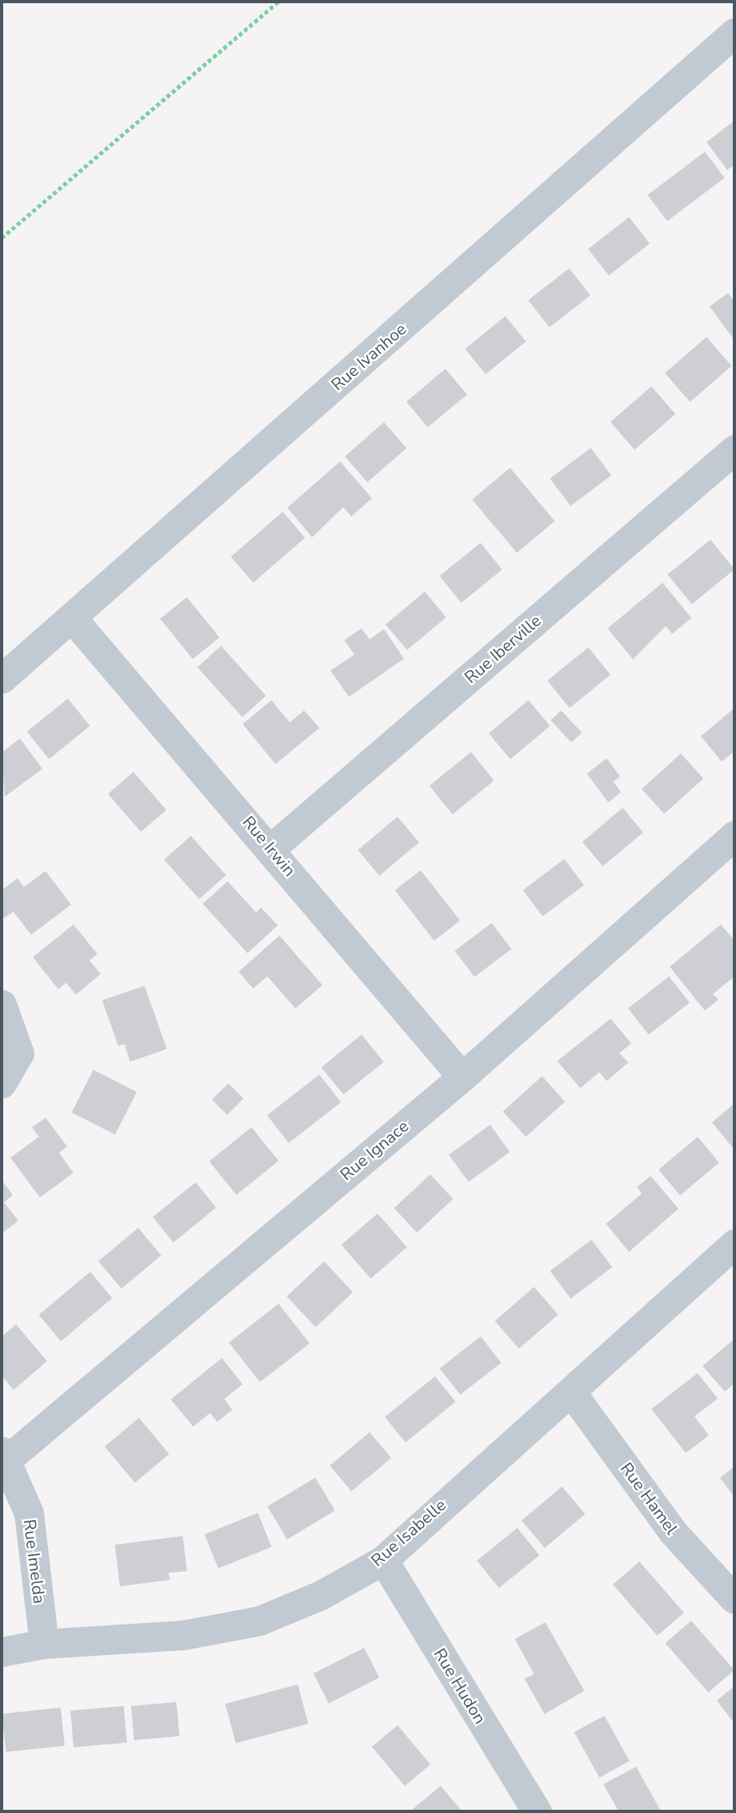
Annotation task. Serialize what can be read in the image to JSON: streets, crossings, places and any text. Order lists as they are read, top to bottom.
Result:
{
  "streets": {
    "street": [
      "Rue Ivanhoe",
      "Rue Iberville",
      "Rue Irwin",
      "Rue Ignace",
      "Rue Hamel",
      "Rue Isabelle",
      "Rue Imelda",
      "Rue Hudon"
    ]
  },
  "crossings": [
    ["Rue Ivanhoe", "Rue Irwin"],
    ["Rue Iberville", "Rue Irwin"],
    ["Rue Irwin", "Rue Ignace"],
    ["Rue Ignace", "Rue Imelda"],
    ["Rue Hamel", "Rue Isabelle"],
    ["Rue Isabelle", "Rue Imelda"],
    ["Rue Isabelle", "Rue Hudon"]
  ]
}
